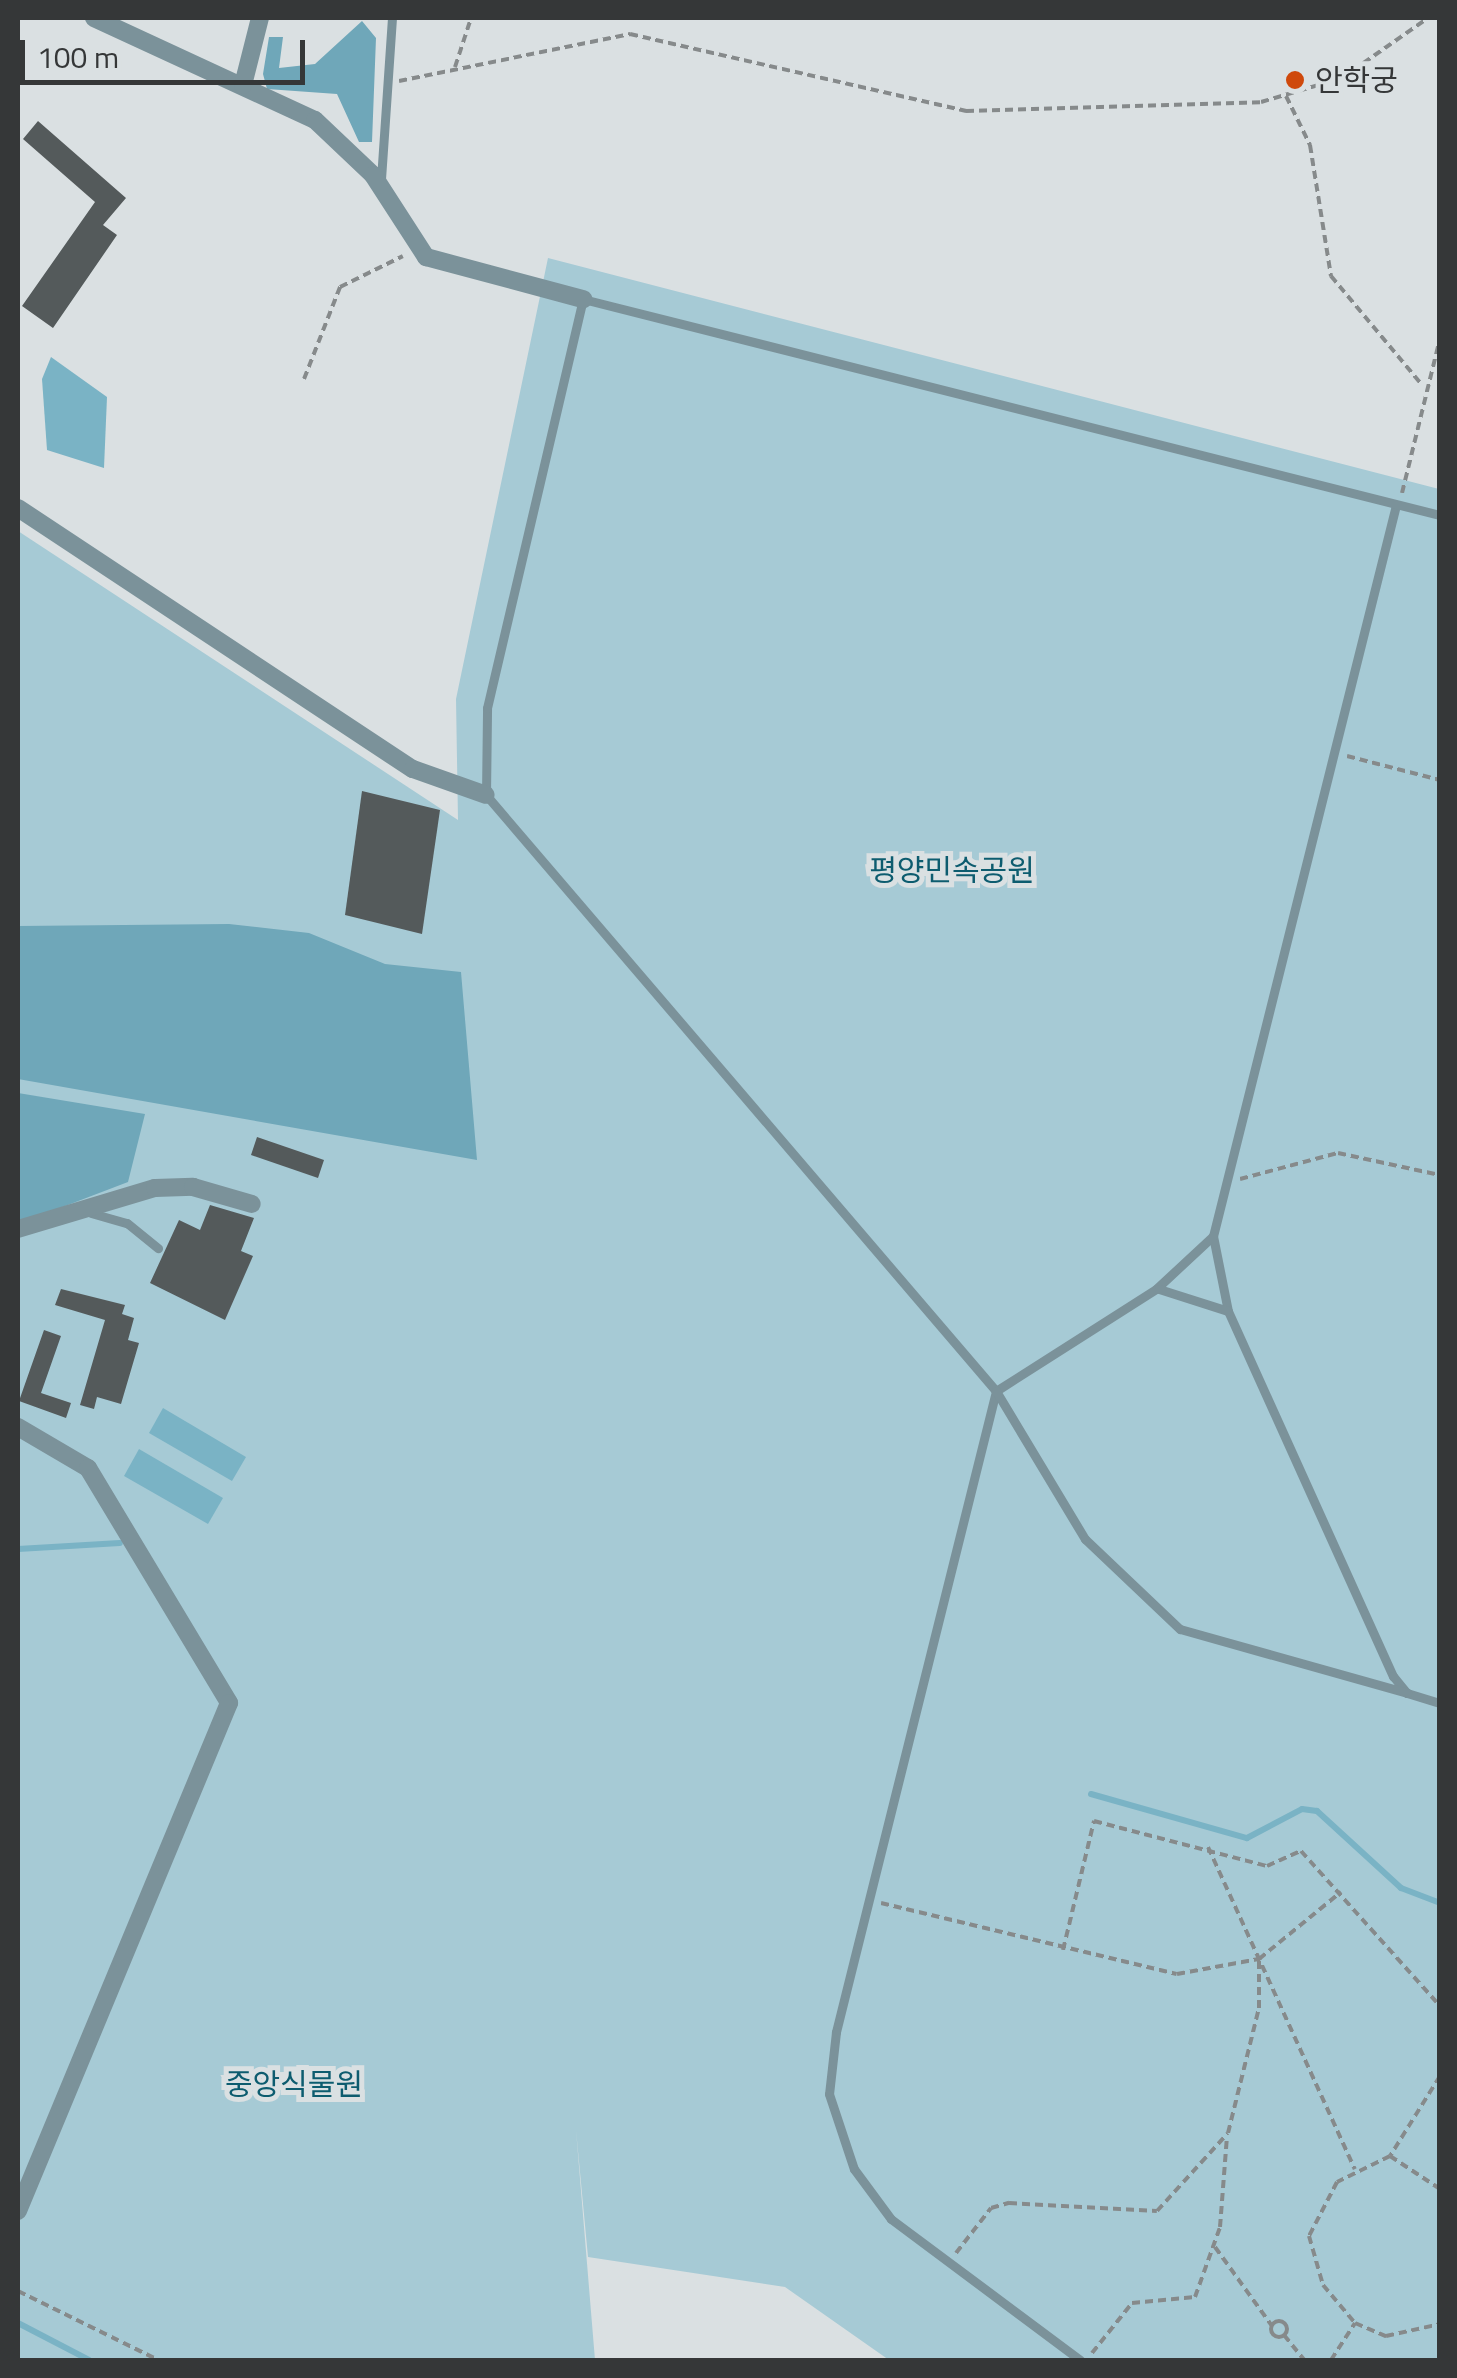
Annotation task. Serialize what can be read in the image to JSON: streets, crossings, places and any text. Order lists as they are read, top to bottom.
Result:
{
  "parks": ["평양민속공원", "중앙식물원"],
  "places": ["안학궁"],
  "scale_bar": "100 m"
}
